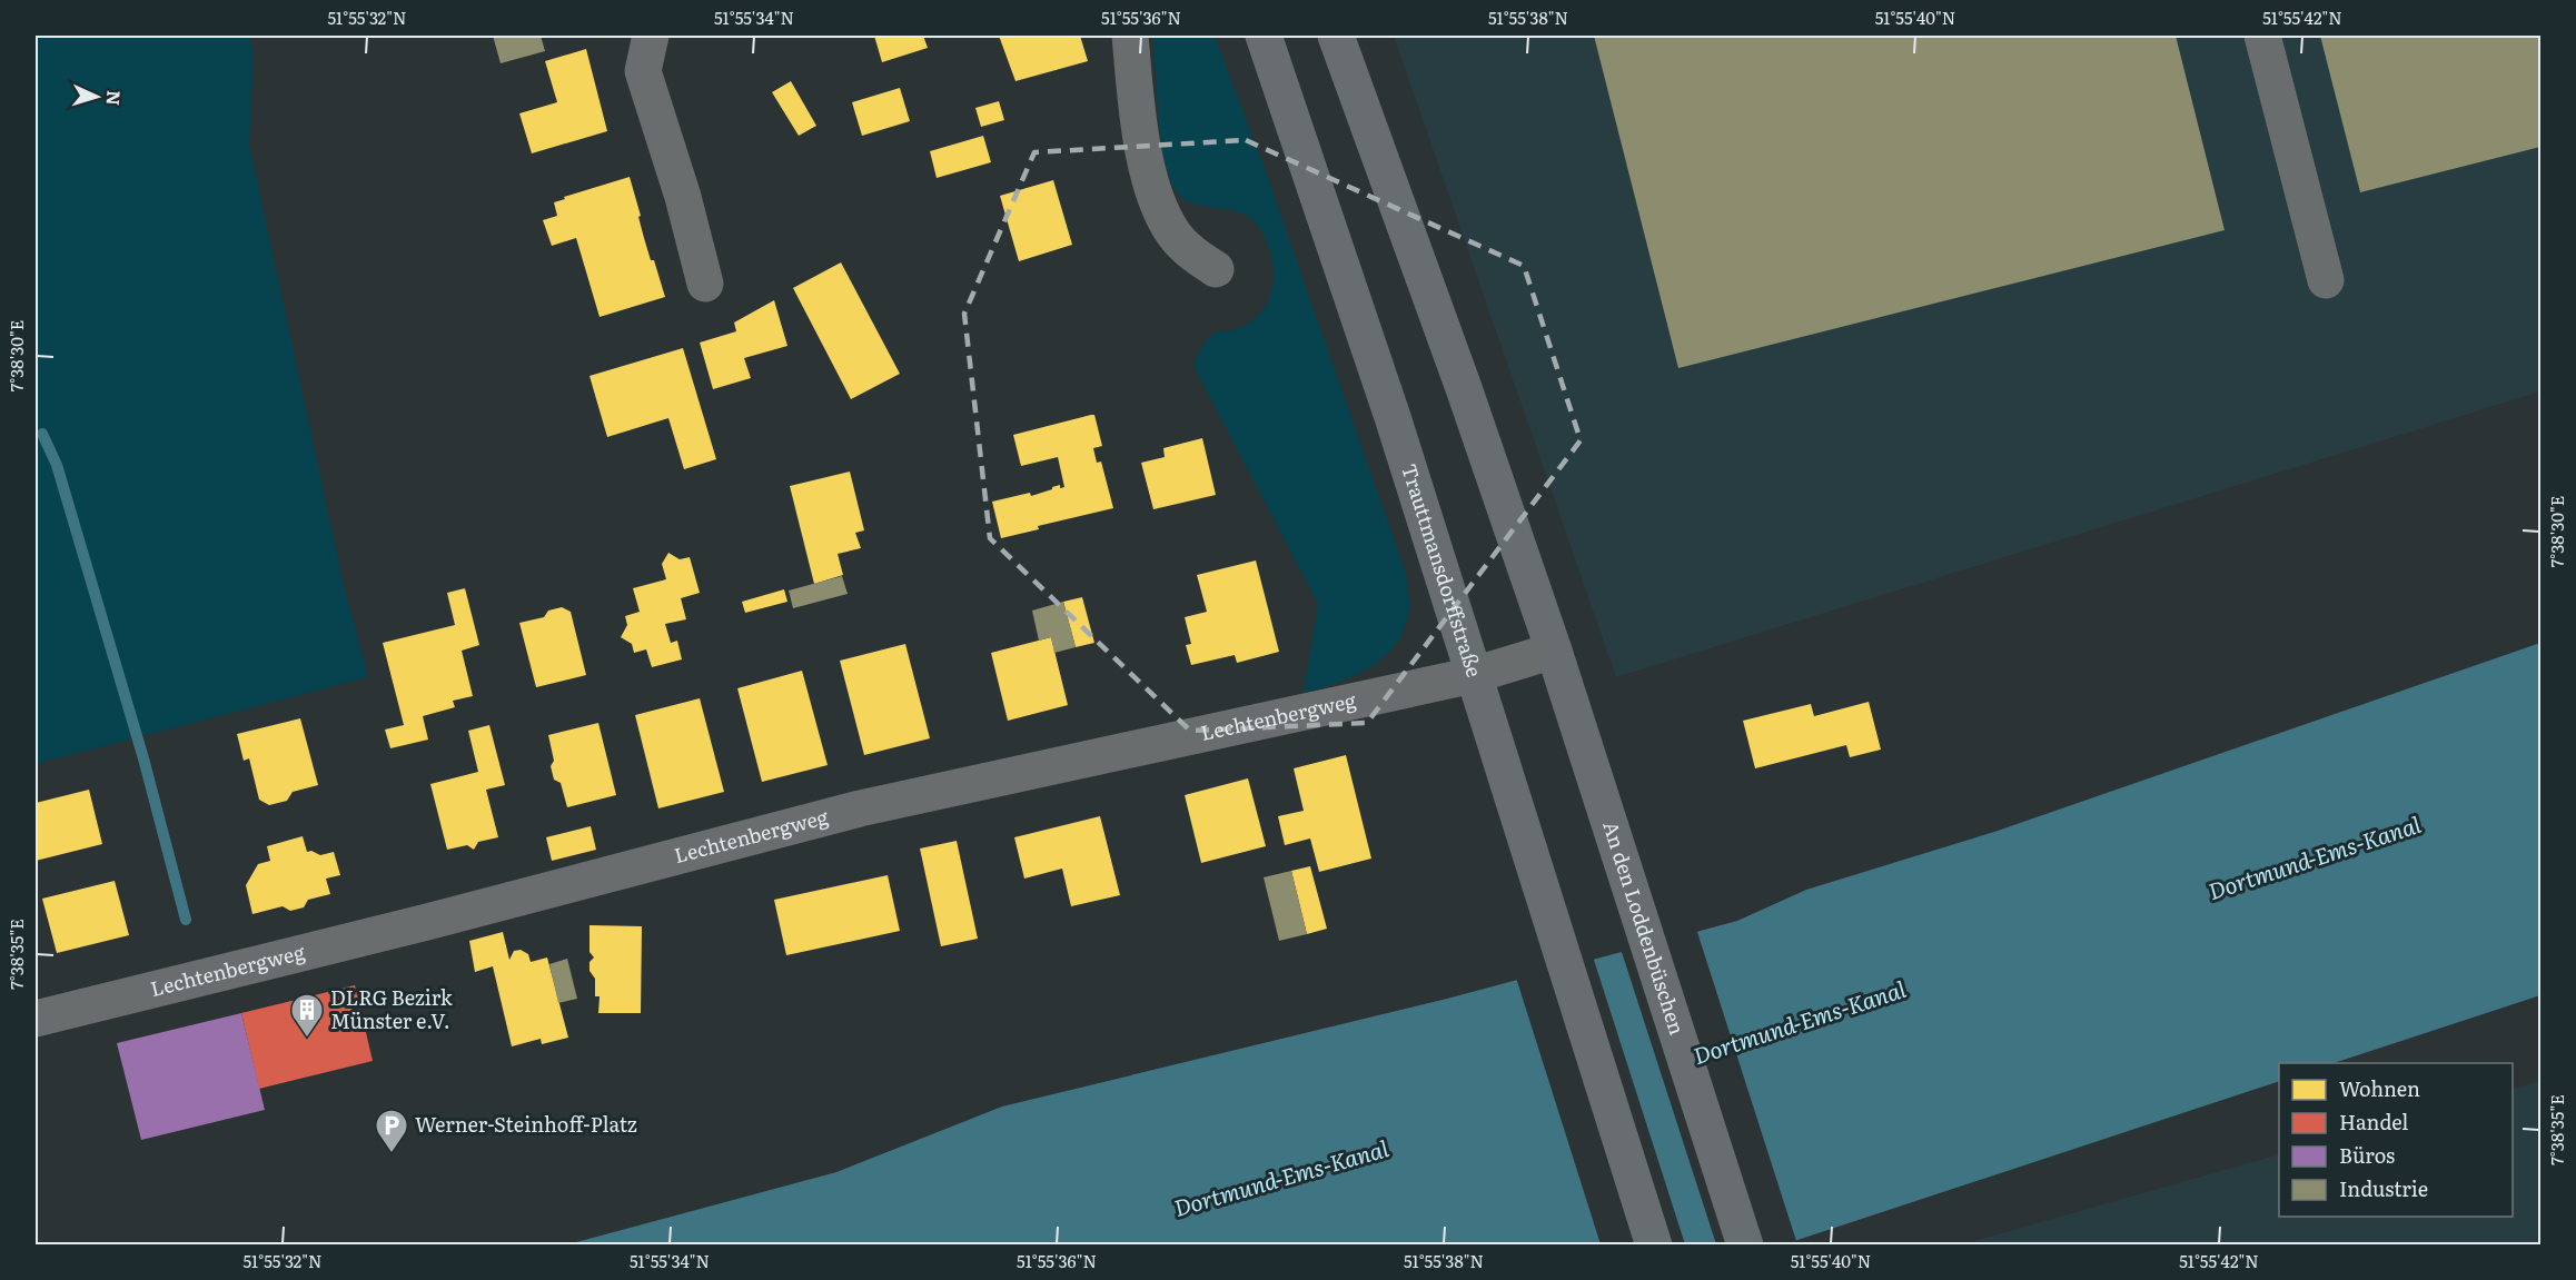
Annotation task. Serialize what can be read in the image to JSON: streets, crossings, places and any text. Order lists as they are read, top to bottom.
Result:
{
  "streets": {
    "main road": ["Trauttmansdorffstraße", "An den Loddenbüschen"],
    "street": ["Lechtenbergweg"]
  },
  "crossings": [
    ["Trauttmansdorffstraße", "Lechtenbergweg"],
    ["Trauttmansdorffstraße", "An den Loddenbüschen"]
  ],
  "water": ["Dortmund-Ems-Kanal"],
  "places": {
    "building": ["DLRG Bezirk Münster e.V."],
    "parking": ["Werner-Steinhoff-Platz"]
  },
  "legend": [
    "Wohnen",
    "Handel",
    "Büros",
    "Industrie"
  ],
  "north": "right",
  "coordinates": [
    "51°55'32\"N",
    "51°55'34\"N",
    "51°55'36\"N",
    "51°55'38\"N",
    "51°55'40\"N",
    "51°55'42\"N",
    "7°38'30\"E",
    "7°38'35\"E"
  ]
}
